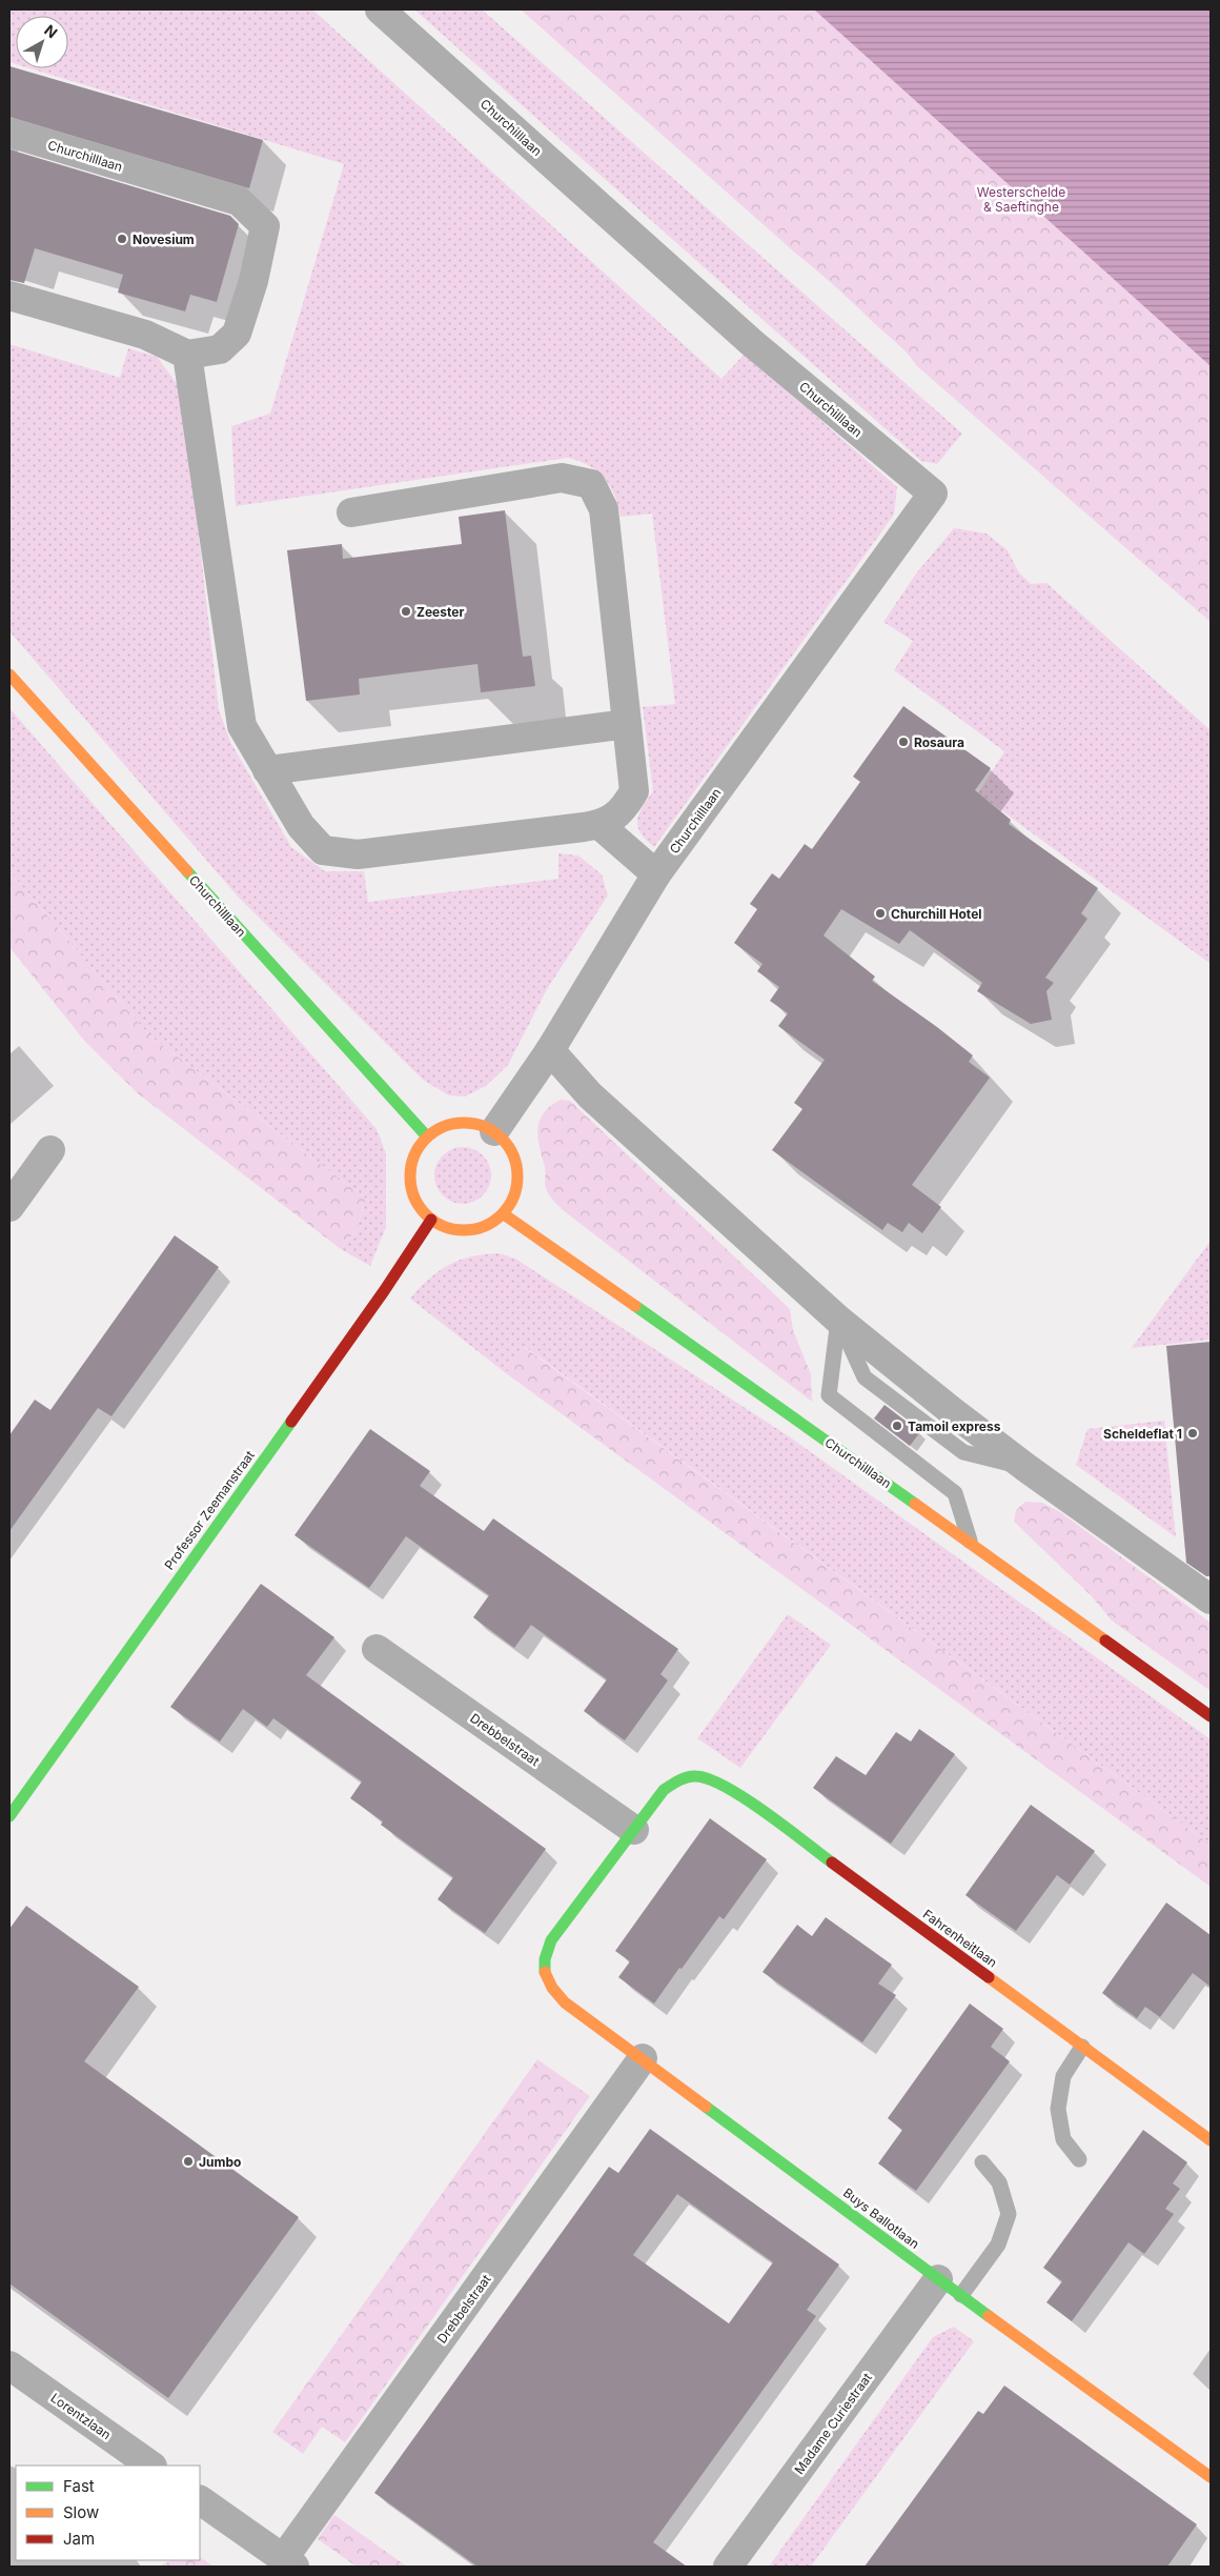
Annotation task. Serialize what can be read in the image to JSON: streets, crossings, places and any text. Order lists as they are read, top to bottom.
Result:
{
  "streets": {
    "street": [
      "Churchilllaan",
      "Professor Zeemanstraat",
      "Drebbelstraat",
      "Fahrenheitlaan",
      "Buys Ballotlaan",
      "Lorentzlaan",
      "Madame Curiestraat"
    ]
  },
  "crossings": [
    ["Churchilllaan", "Professor Zeemanstraat"],
    ["Drebbelstraat", "Fahrenheitlaan"],
    ["Drebbelstraat", "Buys Ballotlaan"],
    ["Fahrenheitlaan", "Buys Ballotlaan"],
    ["Buys Ballotlaan", "Madame Curiestraat"]
  ],
  "parks": ["Westerschelde & Saeftinghe"],
  "places": [
    "Novesium",
    "Zeester",
    "Rosaura",
    "Churchill Hotel",
    "Tamoil express",
    "Scheldeflat 1",
    "Jumbo"
  ],
  "legend": ["Fast", "Slow", "Jam"],
  "north": "top right"
}
